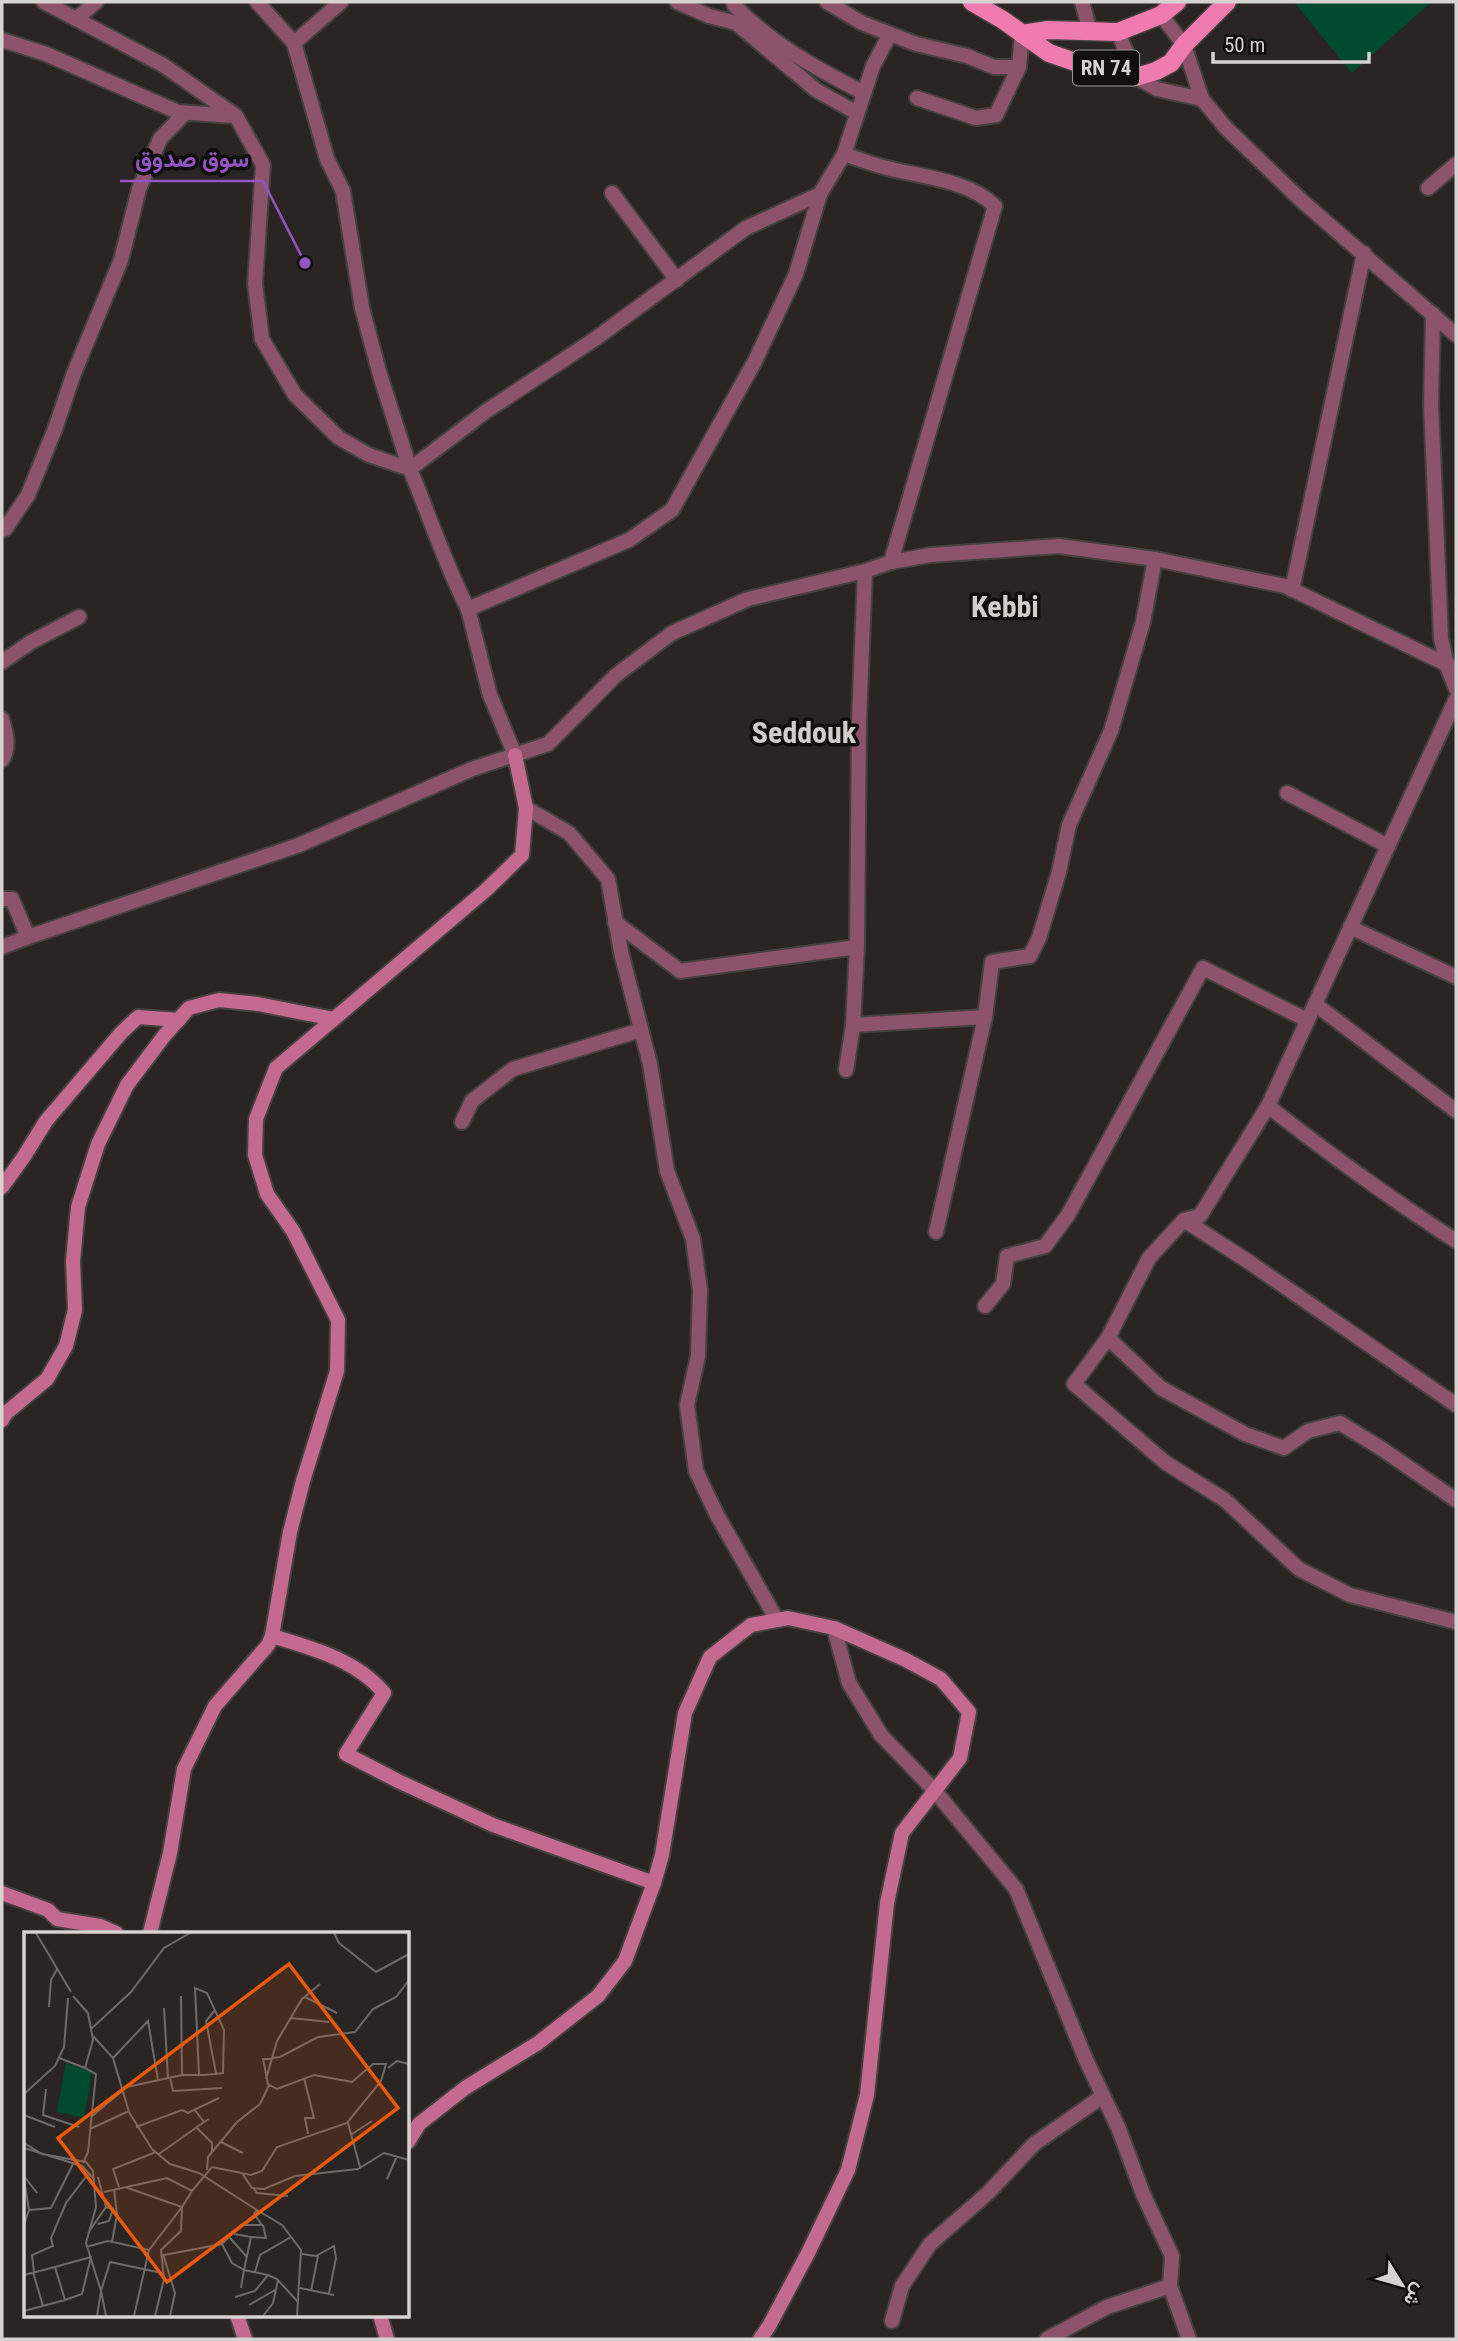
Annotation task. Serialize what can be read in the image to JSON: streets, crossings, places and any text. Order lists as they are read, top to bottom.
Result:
{
  "streets": {
    "main road": ["RN 74"]
  },
  "districts": ["Kebbi", "Seddouk"],
  "places": ["سوق صدوق"],
  "scale_bar": "50 m",
  "north": "bottom right"
}
